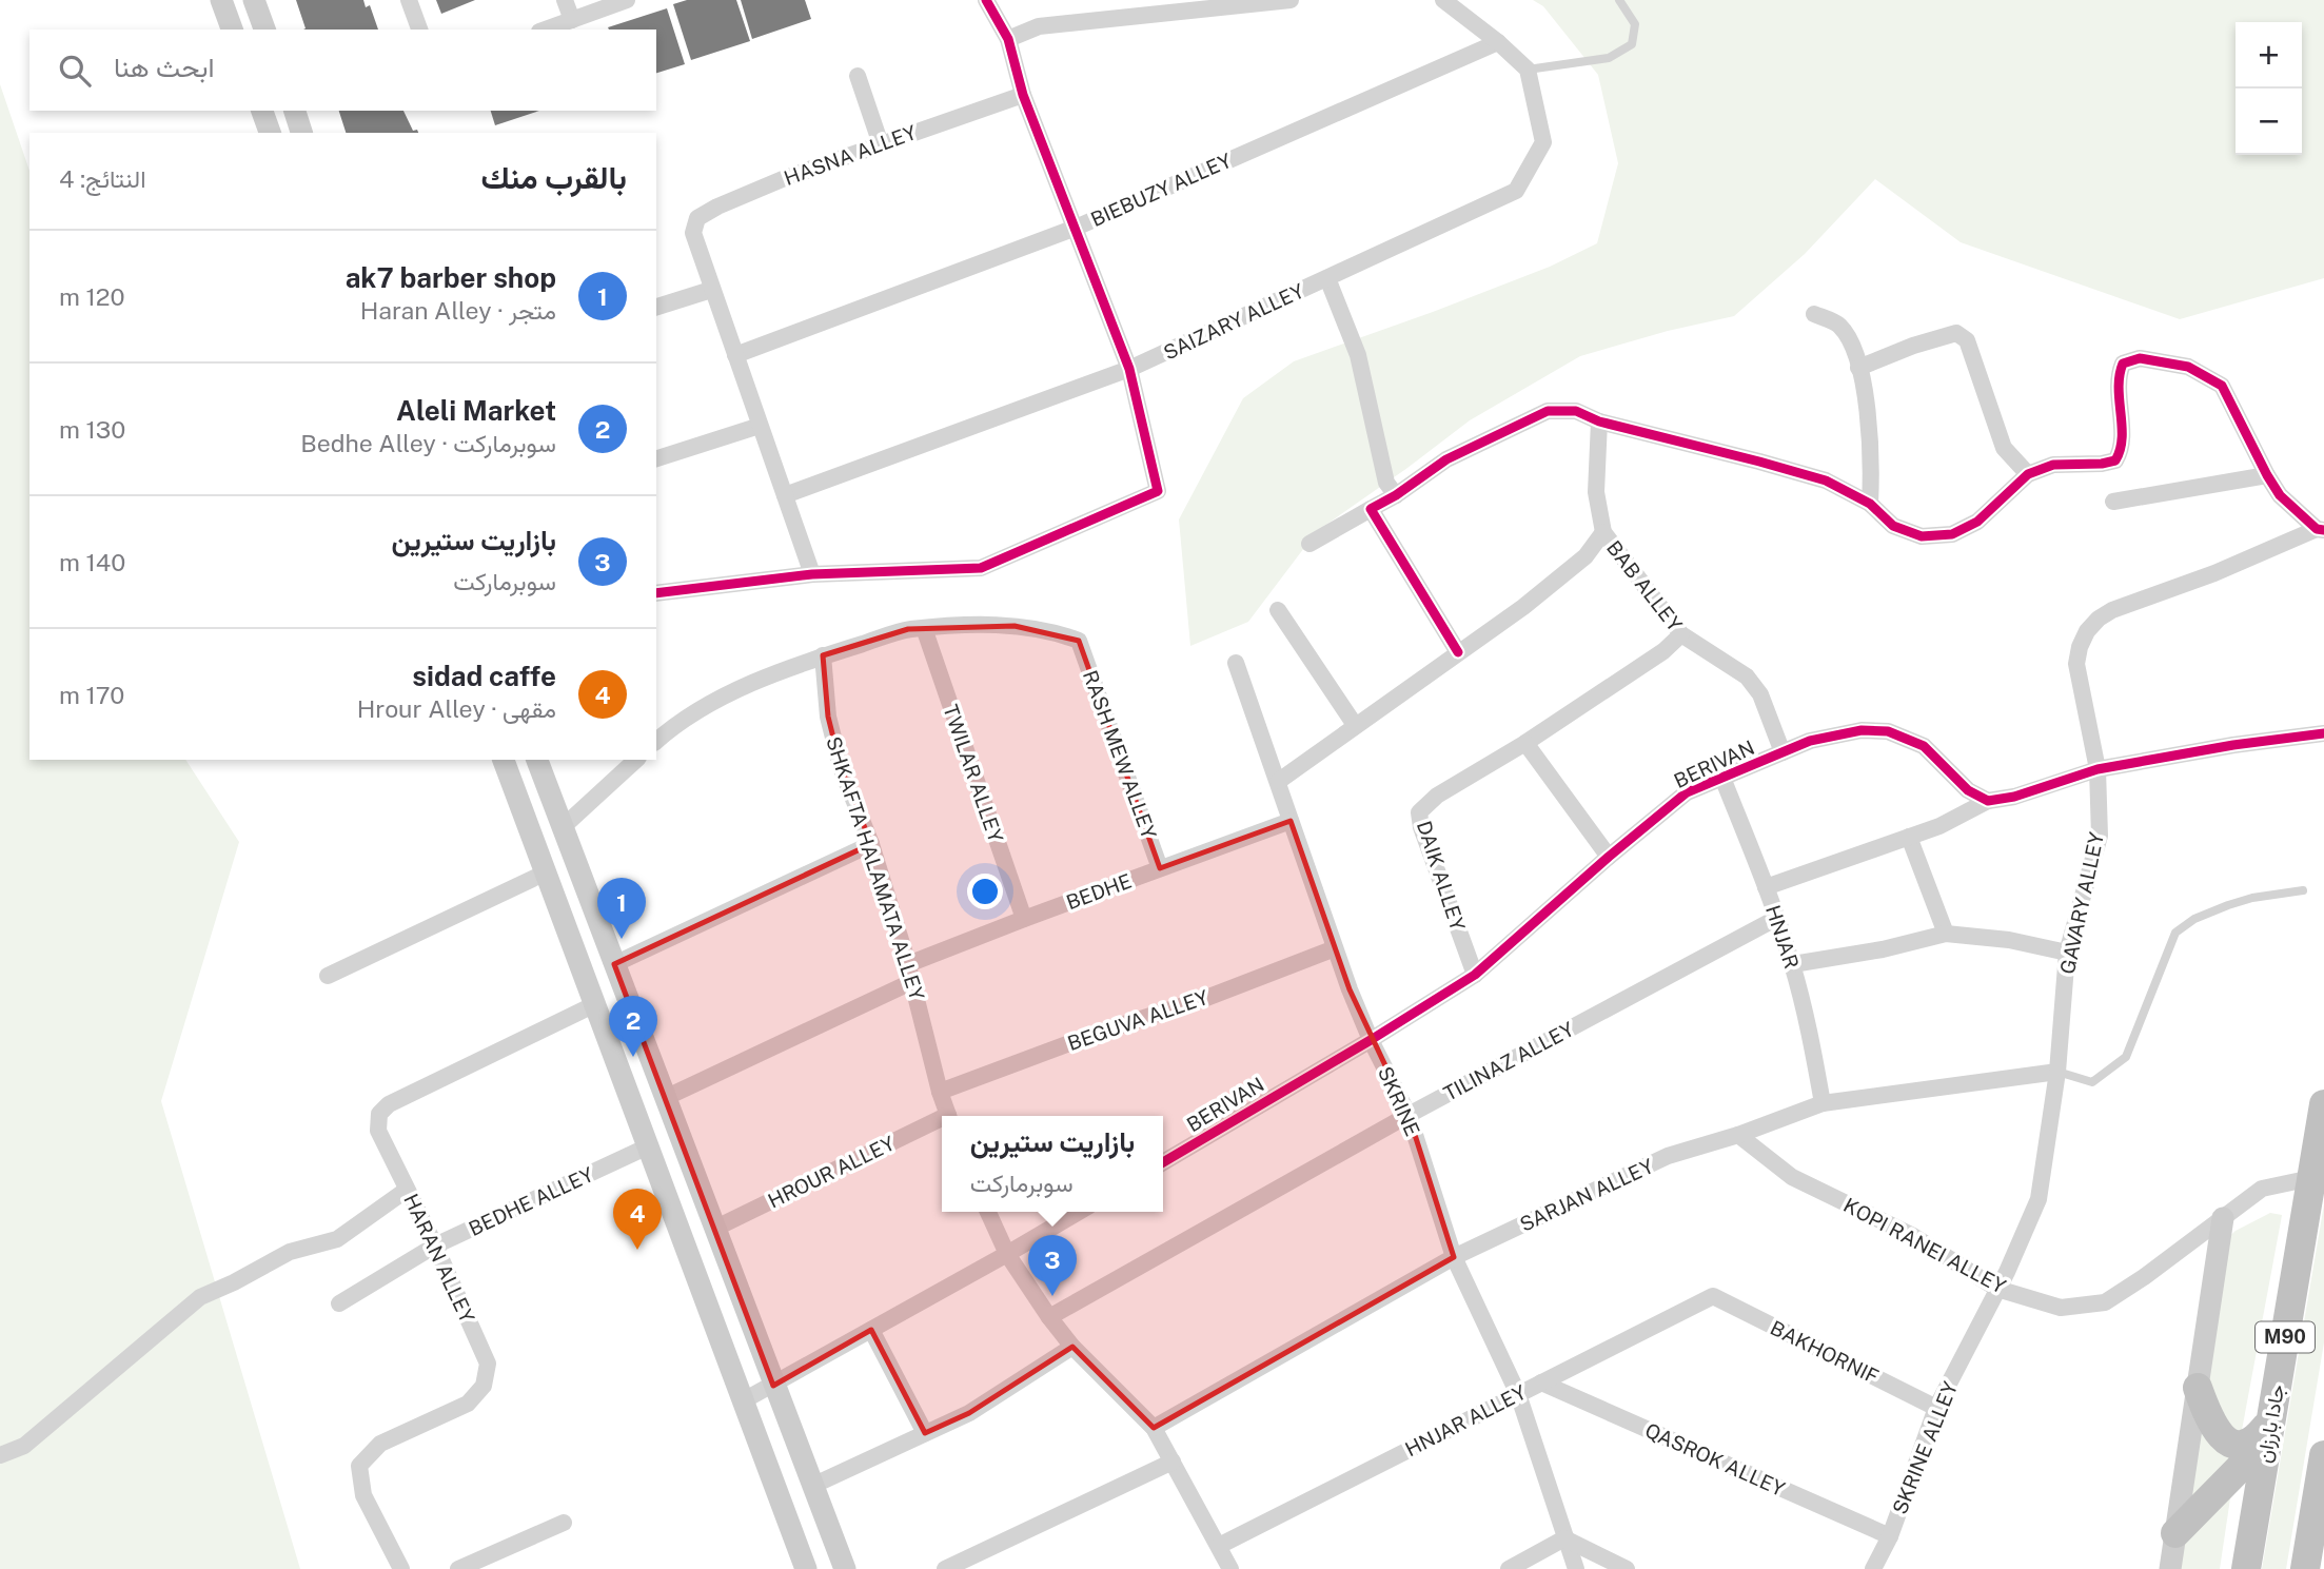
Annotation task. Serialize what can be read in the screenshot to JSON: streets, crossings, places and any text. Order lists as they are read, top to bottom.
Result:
{
  "streets": {
    "highway": ["M90", "جادا بارزان"],
    "street": [
      "HASNA ALLEY",
      "BIEBUZY ALLEY",
      "SAIZARY ALLEY",
      "BAB ALLEY",
      "RASH MEW ALLEY",
      "BERIVAN",
      "TWILAR ALLEY",
      "SHKAFTA HALAMATA ALLEY",
      "DAIK ALLEY",
      "BEDHE",
      "GAVARY ALLEY",
      "HNJAR",
      "BEGUVA ALLEY",
      "TILINAZ ALLEY",
      "SKRINE",
      "HROUR ALLEY",
      "SARJAN ALLEY",
      "BEDHE ALLEY",
      "KOPI RANEI ALLEY",
      "HARAN ALLEY",
      "BAKHORNIF",
      "HNJAR ALLEY",
      "SKRINE ALLEY",
      "QASROK ALLEY"
    ]
  },
  "crossings": [
    ["BAB ALLEY", "BERIVAN"],
    ["BAB ALLEY", "DAIK ALLEY"],
    ["RASH MEW ALLEY", "TWILAR ALLEY"],
    ["RASH MEW ALLEY", "BEDHE"],
    ["BERIVAN", "DAIK ALLEY"],
    ["BERIVAN", "HNJAR"],
    ["BERIVAN", "SKRINE"],
    ["TWILAR ALLEY", "BEDHE"],
    ["SHKAFTA HALAMATA ALLEY", "BEDHE"],
    ["SHKAFTA HALAMATA ALLEY", "BEGUVA ALLEY"],
    ["BEDHE", "SKRINE"],
    ["GAVARY ALLEY", "SARJAN ALLEY"],
    ["GAVARY ALLEY", "KOPI RANEI ALLEY"],
    ["GAVARY ALLEY", "SKRINE ALLEY"],
    ["HNJAR", "TILINAZ ALLEY"],
    ["HNJAR", "SARJAN ALLEY"],
    ["BEGUVA ALLEY", "SKRINE"],
    ["TILINAZ ALLEY", "SKRINE"],
    ["SKRINE", "SARJAN ALLEY"],
    ["SKRINE", "HNJAR ALLEY"],
    ["SARJAN ALLEY", "KOPI RANEI ALLEY"],
    ["BEDHE ALLEY", "HARAN ALLEY"],
    ["KOPI RANEI ALLEY", "جادا بارزان"],
    ["KOPI RANEI ALLEY", "SKRINE ALLEY"],
    ["BAKHORNIF", "HNJAR ALLEY"],
    ["BAKHORNIF", "SKRINE ALLEY"],
    ["HNJAR ALLEY", "QASROK ALLEY"],
    ["SKRINE ALLEY", "QASROK ALLEY"]
  ],
  "page": {
    "map_buttons": ["+", "−"],
    "search": "ابحث هنا",
    "heading": ["بالقرب منك", "النتائج: 4"],
    "list": [
      {
        "mark": "1",
        "name": "ak7 barber shop",
        "note": "متجر · Haran Alley",
        "value": "120 m"
      },
      {
        "mark": "2",
        "name": "Aleli Market",
        "note": "سوبرماركت · Bedhe Alley",
        "value": "130 m"
      },
      {
        "mark": "3",
        "name": "بازاريت ستيرين",
        "note": "سوبرماركت",
        "value": "140 m"
      },
      {
        "mark": "4",
        "name": "sidad caffe",
        "note": "مقهى · Hrour Alley",
        "value": "170 m"
      }
    ],
    "pins": [
      "1",
      "2",
      "4",
      "3"
    ],
    "popup": ["بازاريت ستيرين", "سوبرماركت"]
  }
}
